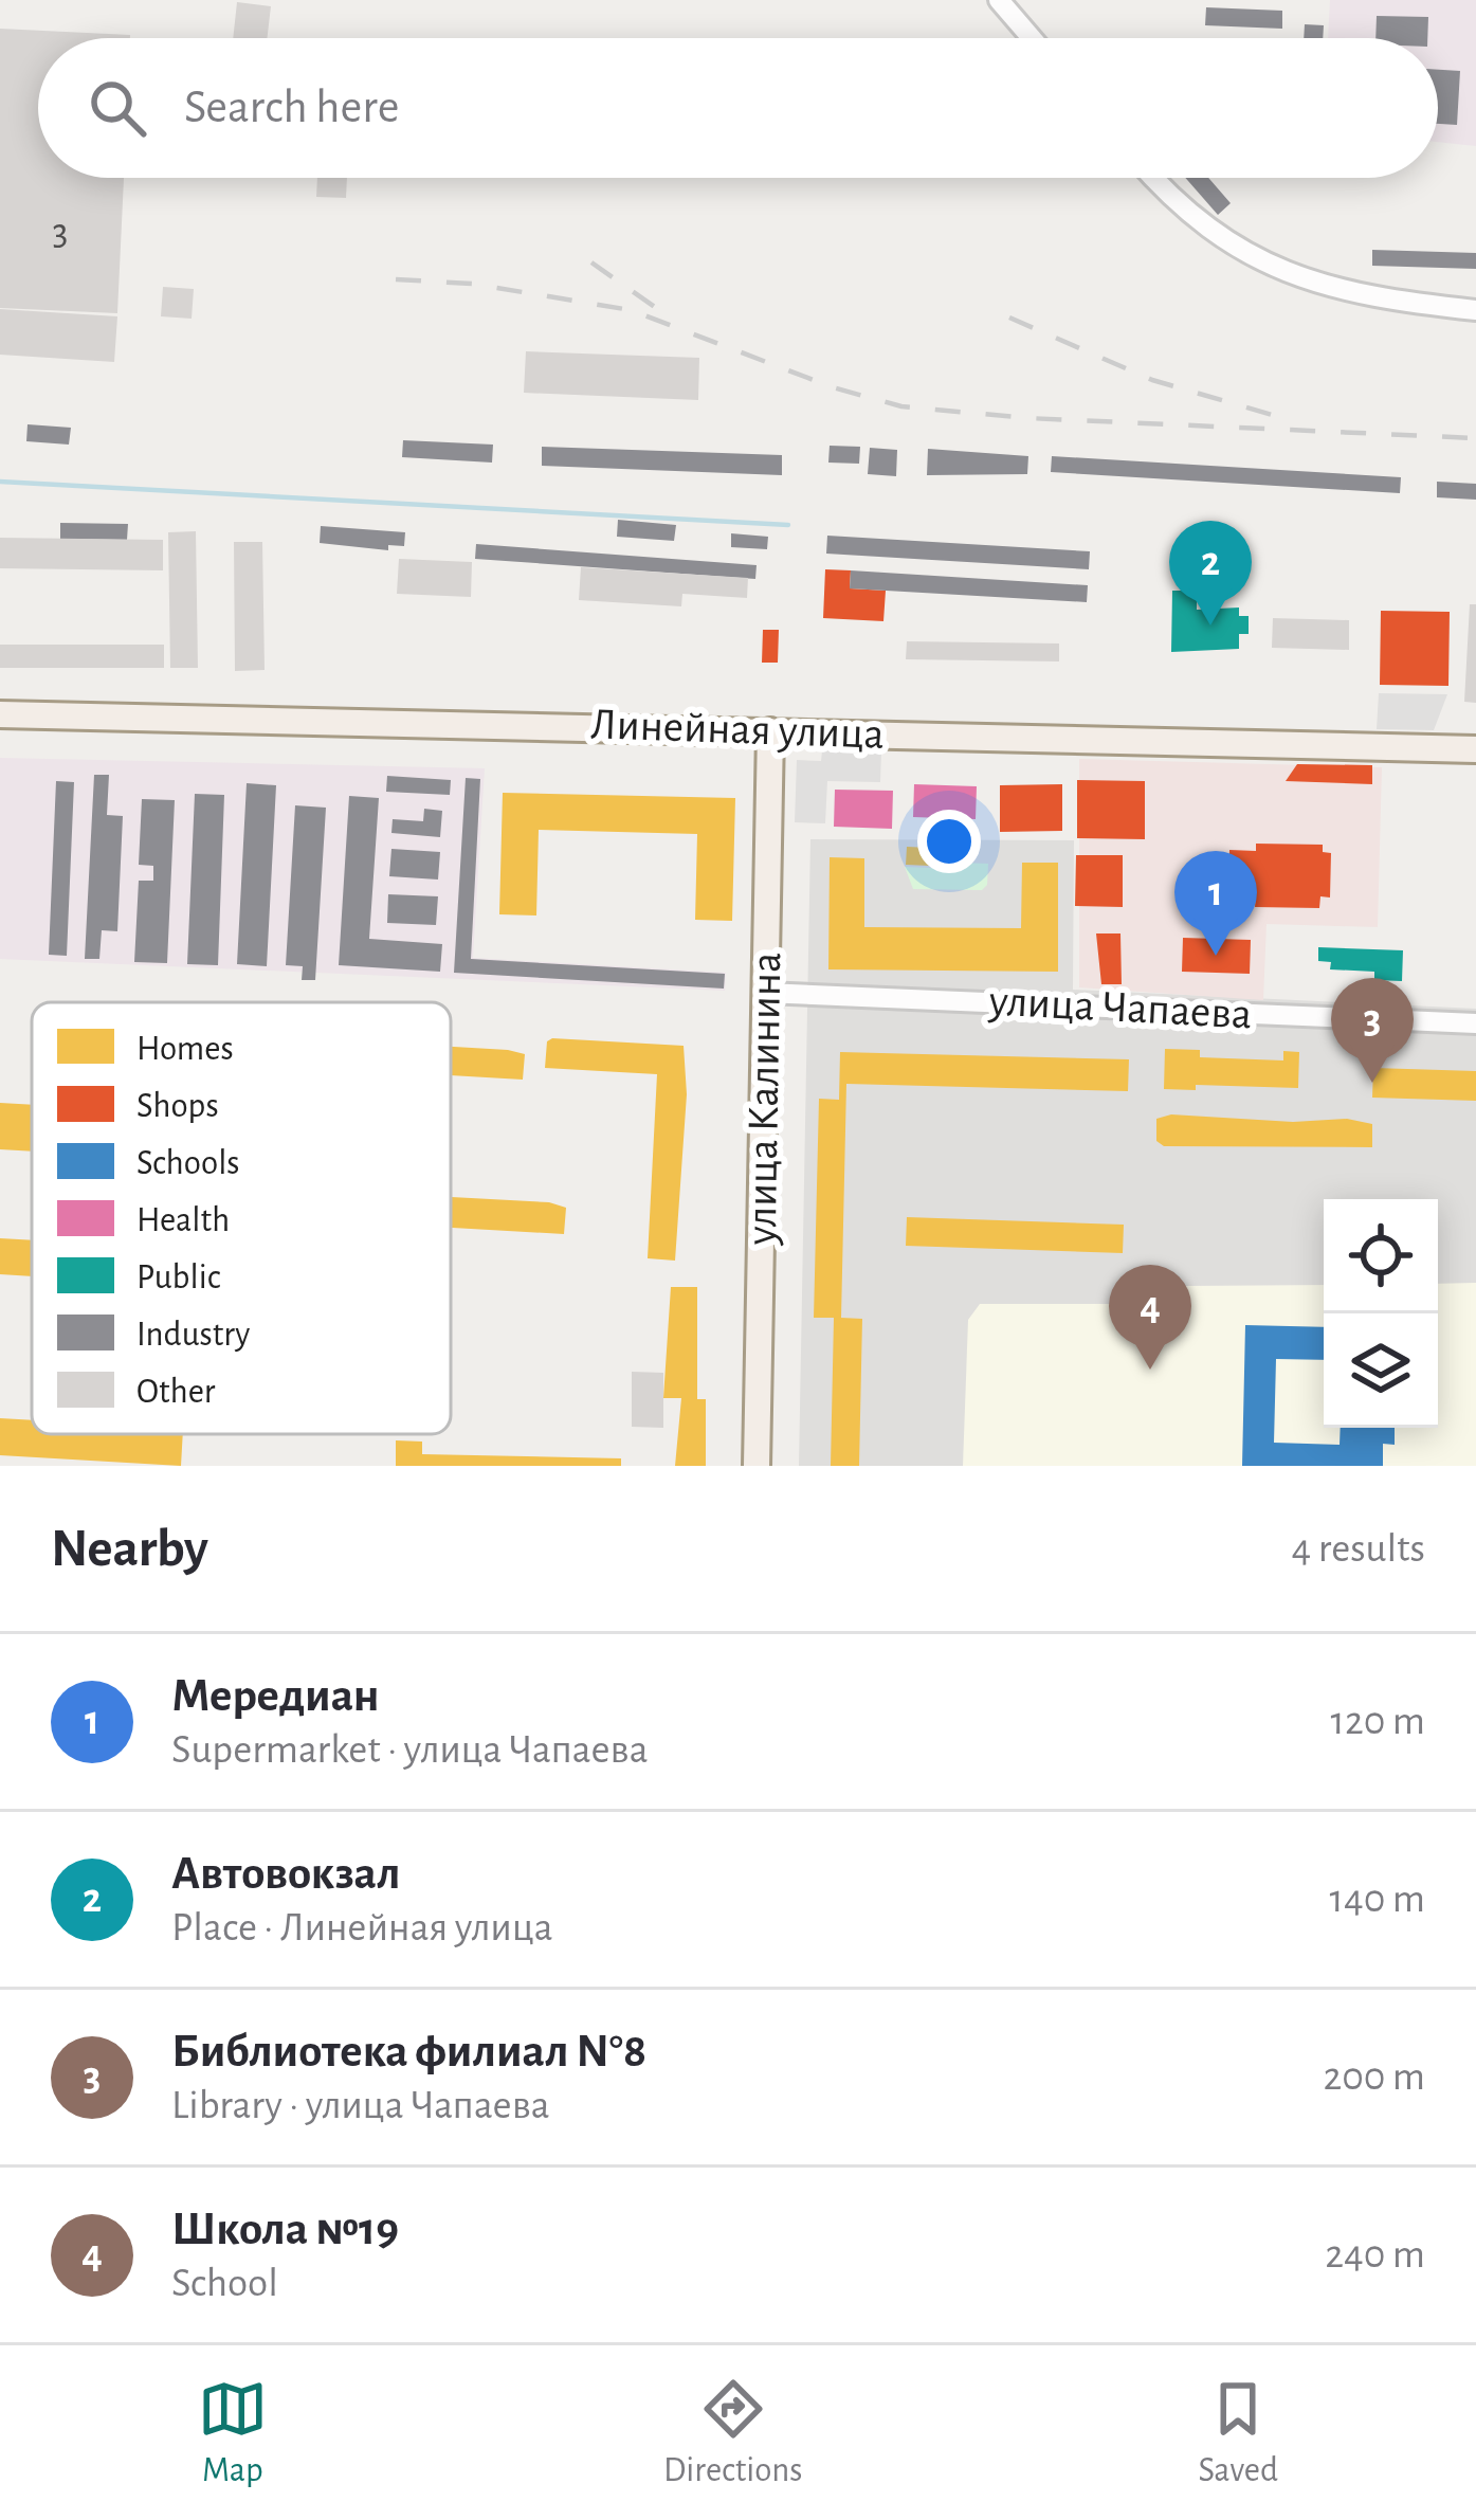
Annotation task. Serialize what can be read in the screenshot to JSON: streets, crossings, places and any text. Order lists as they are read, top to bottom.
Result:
{
  "streets": {
    "main road": ["Линейная улица", "улица Калинина"],
    "street": ["улица Чапаева"]
  },
  "crossings": [
    ["Линейная улица", "улица Калинина"],
    ["улица Чапаева", "улица Калинина"]
  ],
  "house_numbers": ["3"],
  "legend": [
    "Homes",
    "Shops",
    "Schools",
    "Health",
    "Public",
    "Industry",
    "Other"
  ],
  "page": {
    "search": "Search here",
    "pins": [
      "2",
      "1",
      "3",
      "4"
    ],
    "heading": ["Nearby", "4 results"],
    "list": [
      {
        "mark": "1",
        "name": "Мередиан",
        "note": "Supermarket · улица Чапаева",
        "value": "120 m"
      },
      {
        "mark": "2",
        "name": "Автовокзал",
        "note": "Place · Линейная улица",
        "value": "140 m"
      },
      {
        "mark": "3",
        "name": "Библиотека филиал N°8",
        "note": "Library · улица Чапаева",
        "value": "200 m"
      },
      {
        "mark": "4",
        "name": "Школа №19",
        "note": "School",
        "value": "240 m"
      }
    ],
    "nav": ["Map", "Directions", "Saved"]
  }
}
